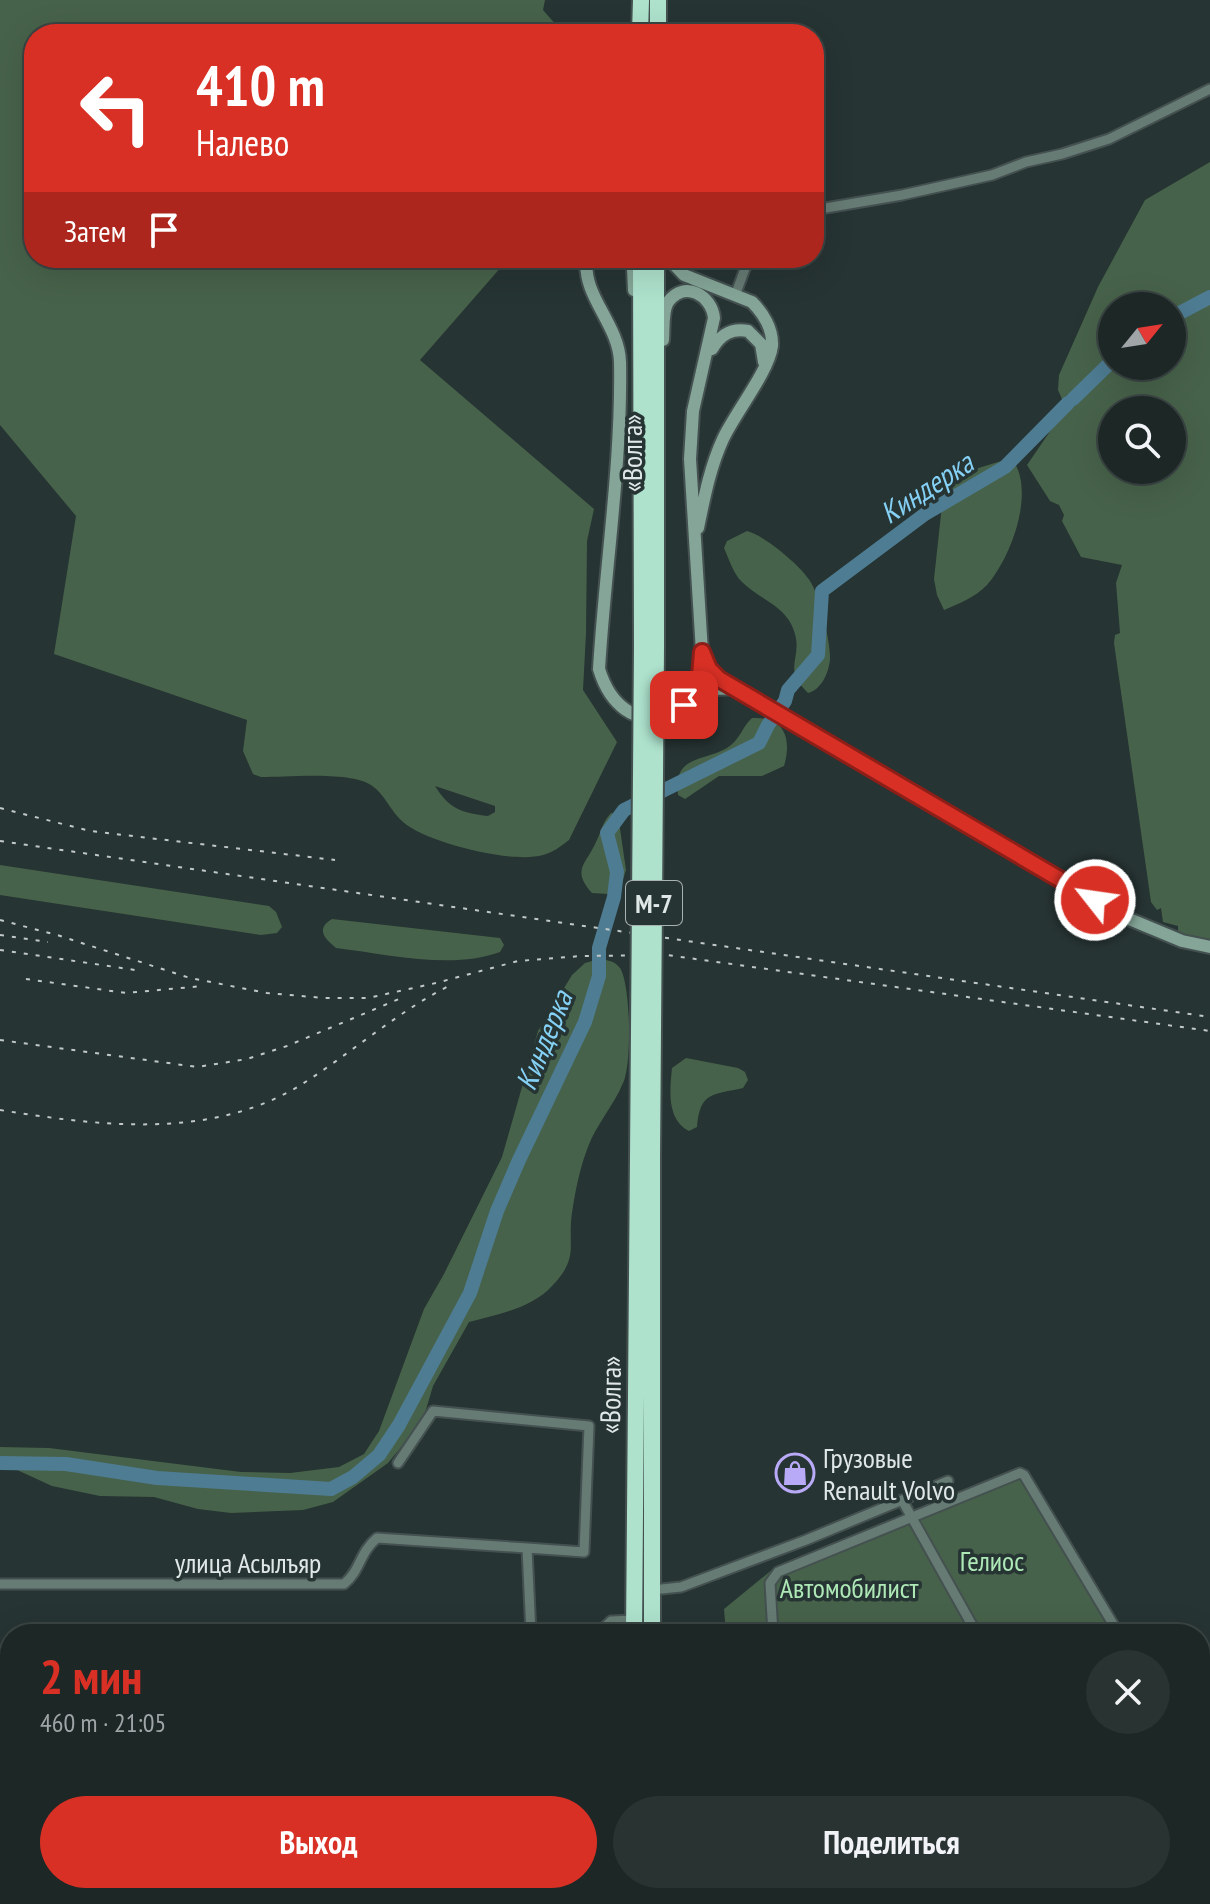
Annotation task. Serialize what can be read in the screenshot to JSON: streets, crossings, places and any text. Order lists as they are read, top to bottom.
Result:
{
  "streets": {
    "highway": ["«Волга»", "М-7"],
    "street": ["улица Асылъяр"]
  },
  "crossings": [
    ["«Волга»", "М-7"]
  ],
  "water": ["Киндерка"],
  "parks": ["Гелиос", "Автомобилист"],
  "places": {
    "shop": ["Грузовые Renault Volvo"]
  },
  "north": "top right",
  "page": {
    "turn": ["410 m", "Налево"],
    "then": "Затем",
    "heading": ["2 мин", "460 m · 21:05"],
    "buttons": ["Выход", "Поделиться"]
  }
}
